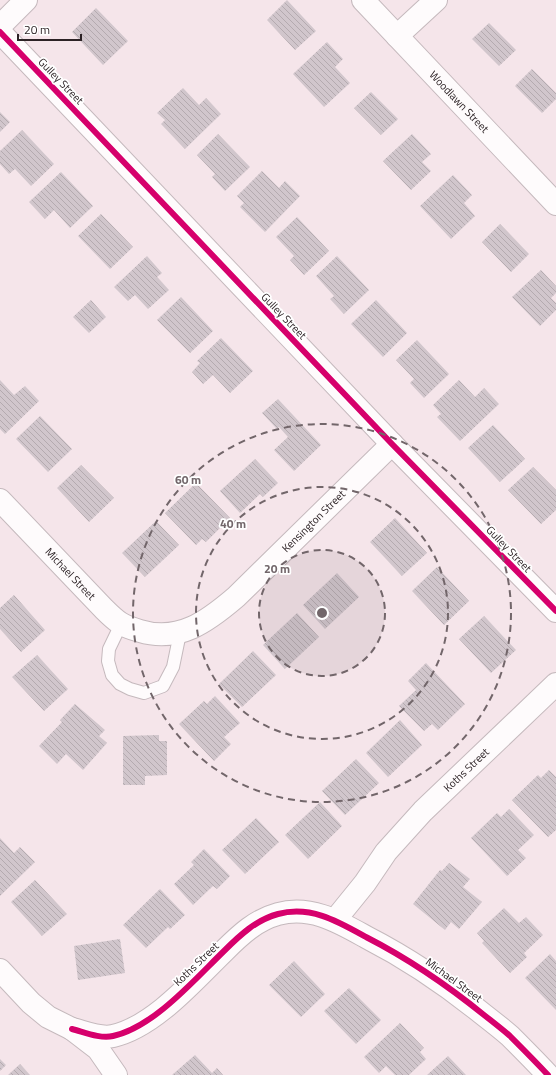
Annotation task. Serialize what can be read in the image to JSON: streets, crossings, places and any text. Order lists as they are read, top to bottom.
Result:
{
  "streets": {
    "street": [
      "Gulley Street",
      "Woodlawn Street",
      "Kensington Street",
      "Michael Street",
      "Koths Street"
    ]
  },
  "crossings": [
    ["Gulley Street", "Kensington Street"],
    ["Kensington Street", "Michael Street"],
    ["Michael Street", "Koths Street"]
  ],
  "scale_bar": "20 m",
  "rings": ["60 m", "40 m", "20 m"]
}
